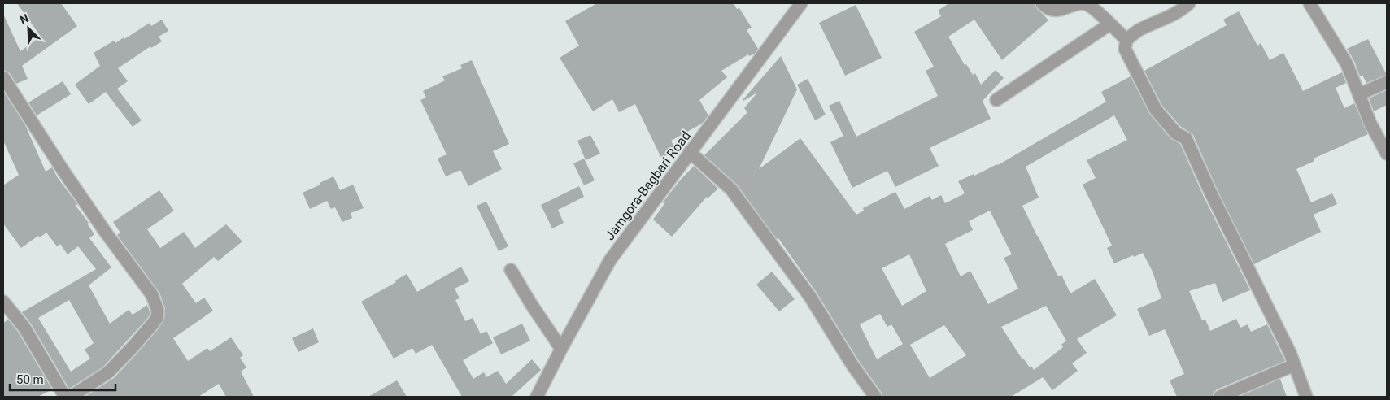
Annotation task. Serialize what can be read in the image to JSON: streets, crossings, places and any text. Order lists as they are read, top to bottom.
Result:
{
  "streets": {
    "street": ["Jamgora-Bagbari Road"]
  },
  "scale_bar": "50 m",
  "north": "top left"
}
